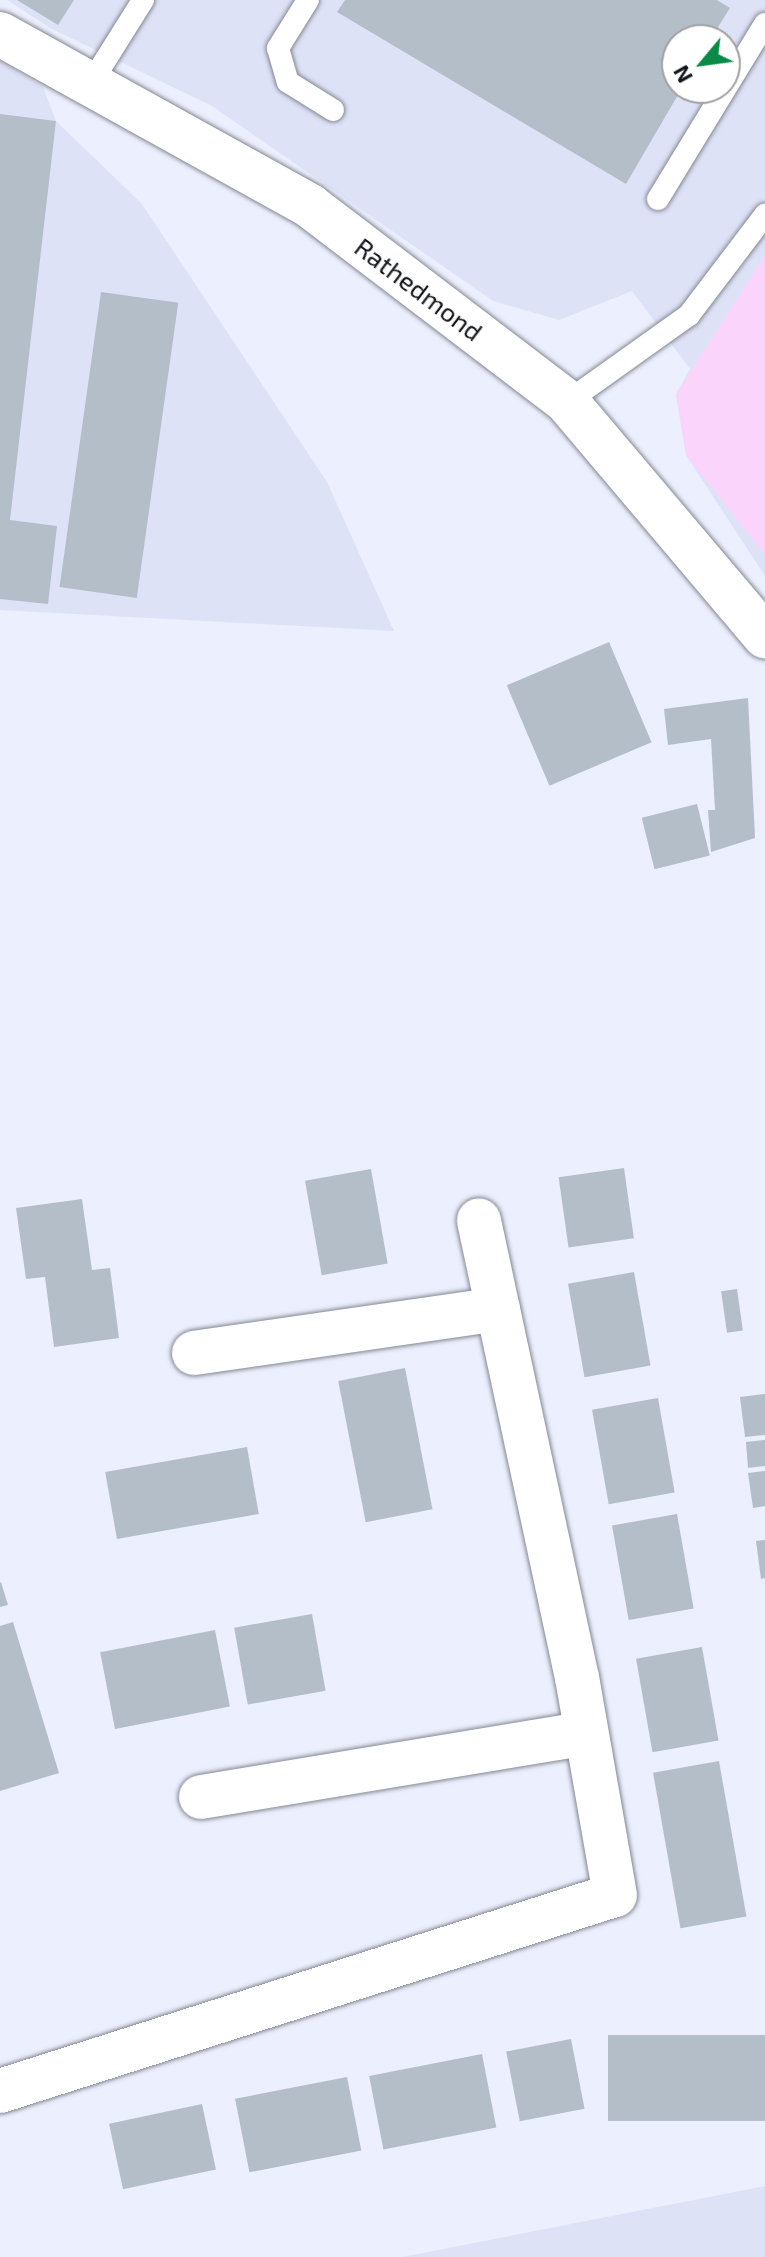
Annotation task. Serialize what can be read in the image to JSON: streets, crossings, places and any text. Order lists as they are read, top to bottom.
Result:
{
  "streets": {
    "street": ["Rathedmond"]
  },
  "north": "bottom left"
}
